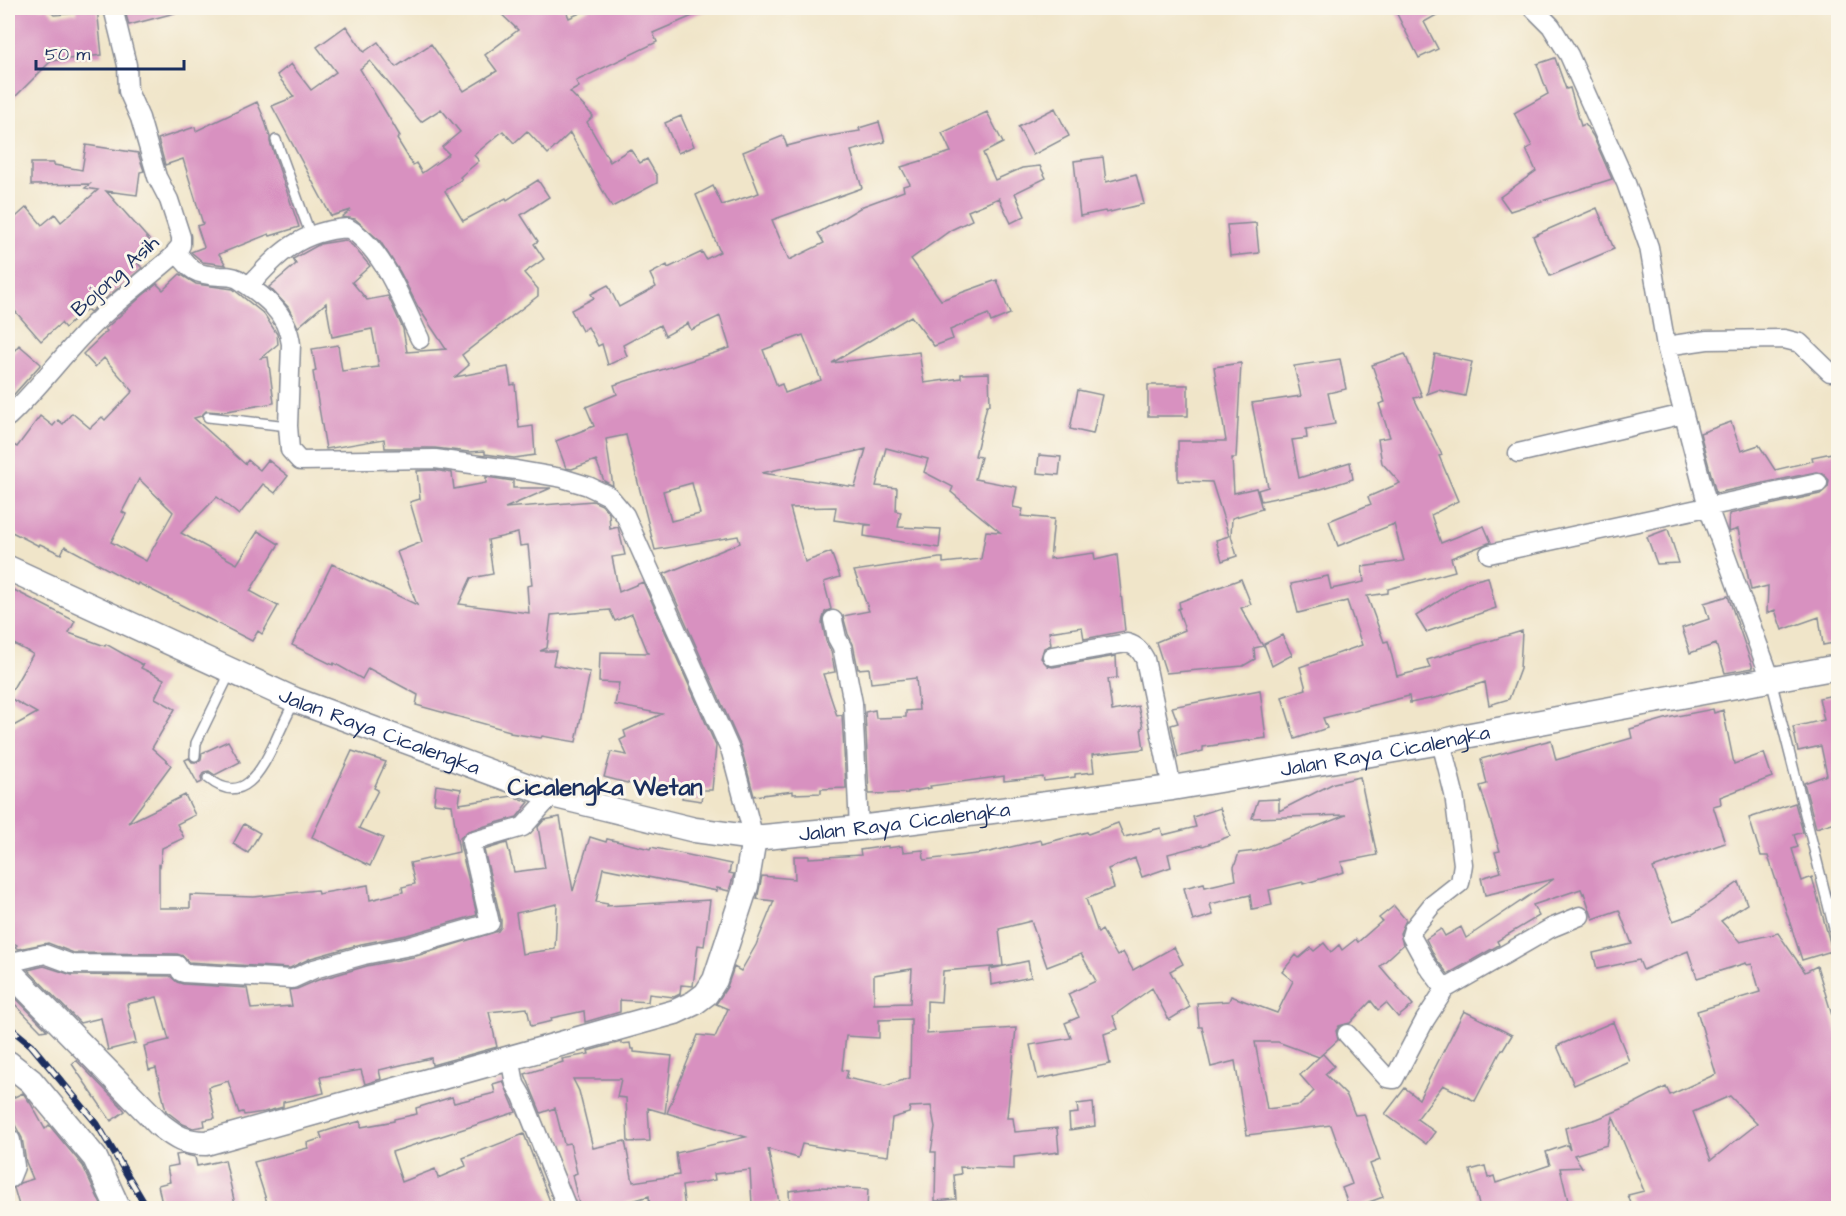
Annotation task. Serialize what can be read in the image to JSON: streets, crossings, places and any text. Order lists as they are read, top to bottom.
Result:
{
  "streets": {
    "main road": ["Jalan Raya Cicalengka"],
    "street": ["Bojong Asih"]
  },
  "districts": ["Cicalengka Wetan"],
  "scale_bar": "50 m"
}
